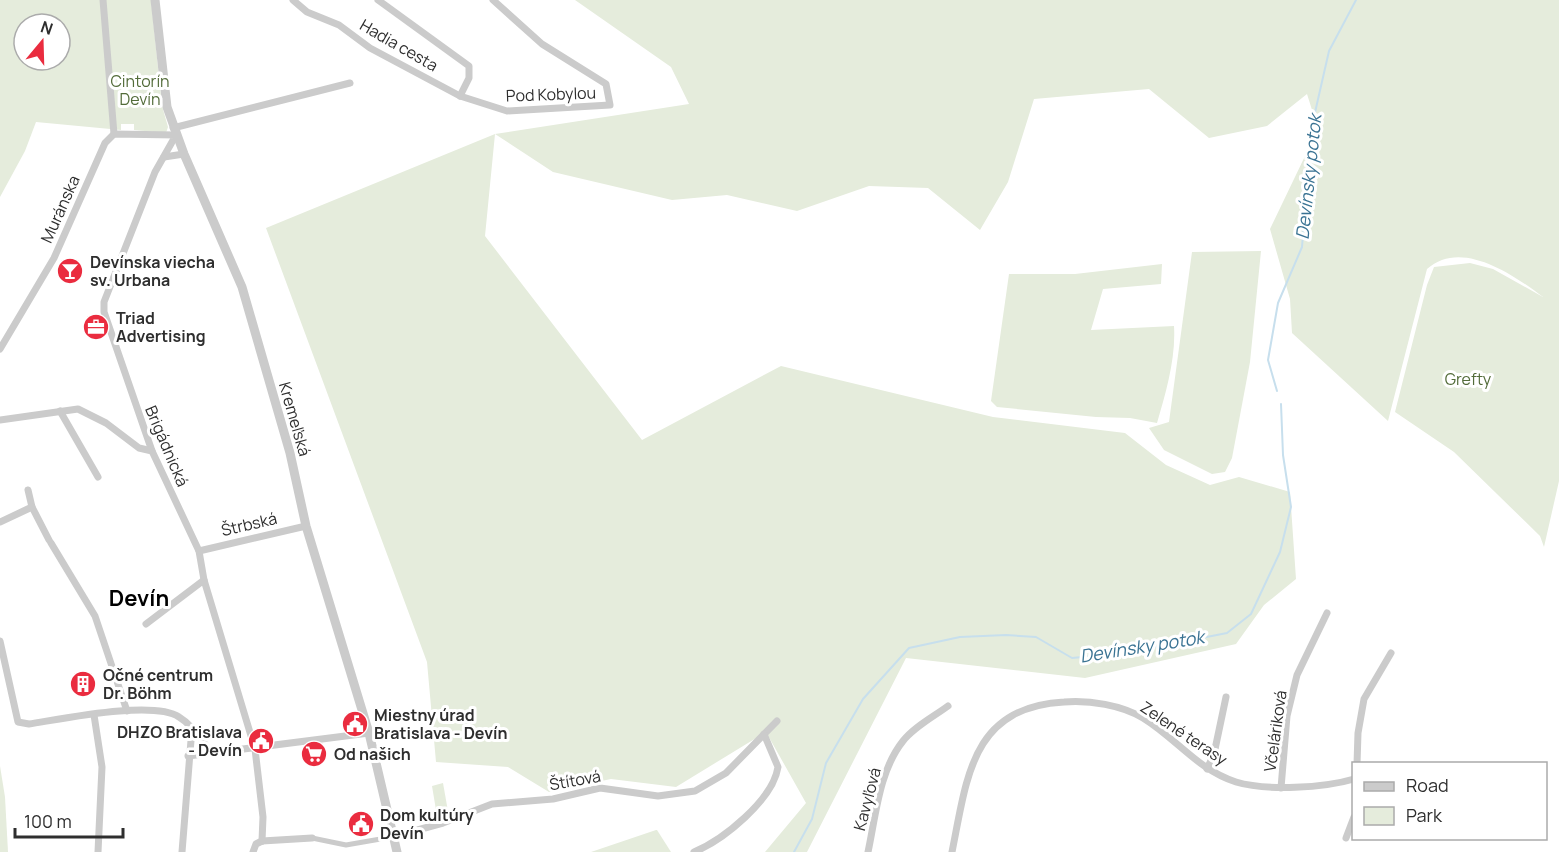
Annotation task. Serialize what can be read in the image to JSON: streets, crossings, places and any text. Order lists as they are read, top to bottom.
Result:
{
  "streets": {
    "street": [
      "Hadia cesta",
      "Pod Kobylou",
      "Muránska",
      "Kremeľská",
      "Brigádnická",
      "Štrbská",
      "Včeláriková",
      "Zelené terasy",
      "Štítová",
      "Kavyľová"
    ]
  },
  "crossings": [
    ["Hadia cesta", "Pod Kobylou"],
    ["Kremeľská", "Brigádnická"],
    ["Kremeľská", "Štrbská"],
    ["Kremeľská", "Štítová"],
    ["Brigádnická", "Štrbská"],
    ["Včeláriková", "Zelené terasy"]
  ],
  "districts": ["Devín"],
  "water": ["Devínsky potok"],
  "parks": ["Cintorín Devín", "Grefty"],
  "places": {
    "bar": ["Devínska viecha sv. Urbana"],
    "office": ["Triad Advertising"],
    "building": ["Očné centrum Dr. Böhm"],
    "public building": ["Miestny úrad Bratislava - Devín", "DHZO Bratislava - Devín", "Dom kultúry Devín"],
    "supermarket": ["Od našich"]
  },
  "legend": ["Road", "Park"],
  "scale_bar": "100 m",
  "north": "top"
}
